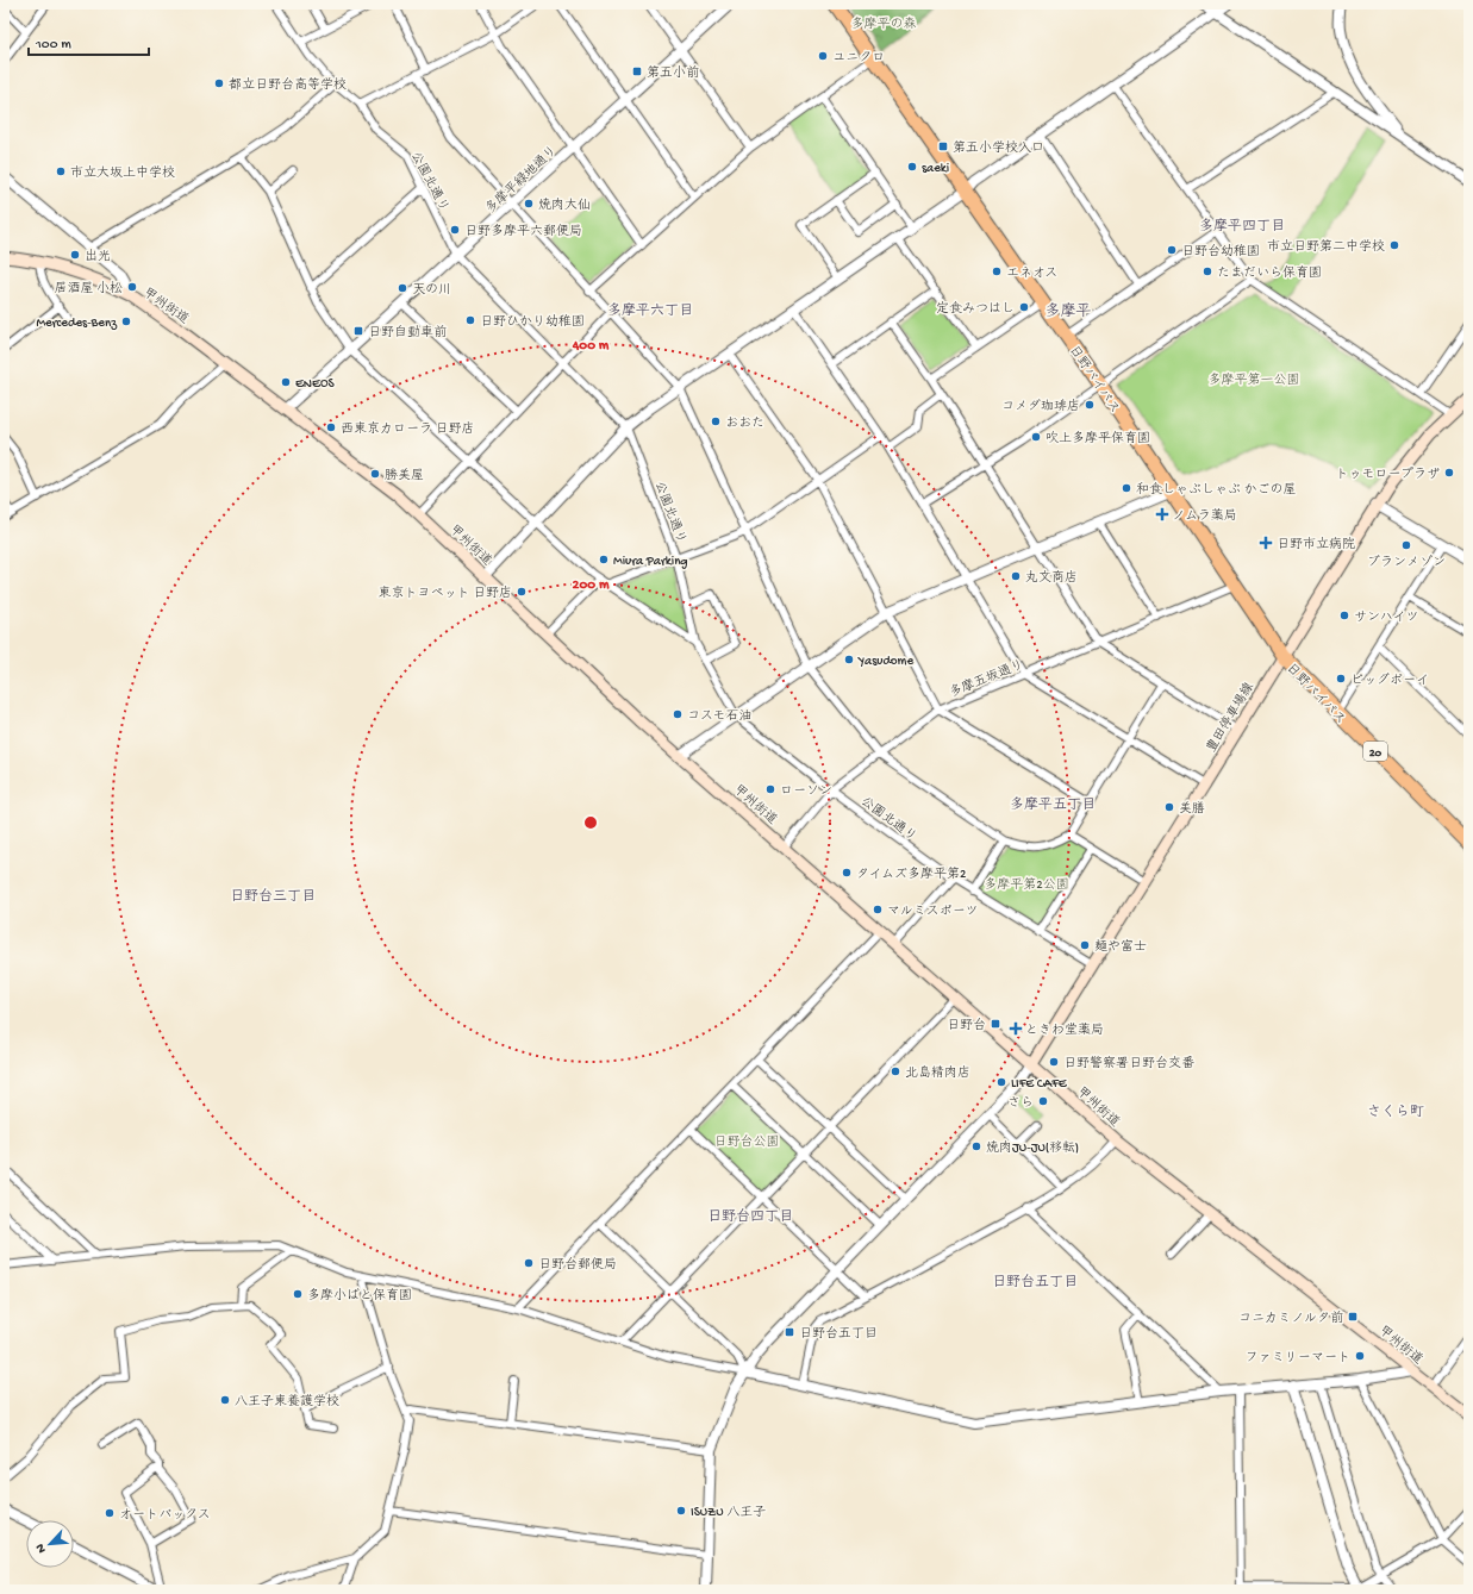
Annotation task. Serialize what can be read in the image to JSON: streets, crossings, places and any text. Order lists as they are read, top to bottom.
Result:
{
  "streets": {
    "highway": ["日野バイパス", "20"],
    "main road": ["甲州街道", "豊田停車場線"],
    "street": ["多摩平緑地通り", "公園北通り", "多摩五坂通り"]
  },
  "crossings": [
    ["多摩平緑地通り", "公園北通り"],
    ["多摩平緑地通り", "甲州街道"],
    ["公園北通り", "多摩五坂通り"],
    ["公園北通り", "豊田停車場線"],
    ["甲州街道", "多摩五坂通り"],
    ["甲州街道", "豊田停車場線"],
    ["日野バイパス", "多摩五坂通り"],
    ["日野バイパス", "豊田停車場線"]
  ],
  "districts": [
    "多摩平四丁目",
    "多摩平六丁目",
    "多摩平",
    "多摩平五丁目",
    "日野台三丁目",
    "さくら町",
    "日野台四丁目",
    "日野台五丁目"
  ],
  "parks": [
    "多摩平の森",
    "多摩平第一公園",
    "多摩平第2公園",
    "日野台公園"
  ],
  "places": {
    "other": [
      "ユニクロ",
      "都立日野台高等学校",
      "saeki",
      "市立大坂上中学校",
      "焼肉大仙",
      "日野多摩平六郵便局",
      "市立日野第二中学校",
      "日野台幼稚園",
      "出光",
      "エネオス",
      "たまだいら保育園",
      "居酒屋 小松",
      "天の川",
      "定食みつはし",
      "日野ひかり幼稚園",
      "Mercedes-Benz",
      "ENEOS",
      "コメダ珈琲店",
      "おおた",
      "西東京カローラ 日野店",
      "吹上多摩平保育園",
      "トゥモロープラザ",
      "勝美屋",
      "和食しゃぶしゃぶ かごの屋",
      "ブランメゾン",
      "Miura Parking",
      "丸文商店",
      "東京トヨペット 日野店",
      "サンハイツ",
      "Yasudome",
      "ビッグボーイ",
      "コスモ石油",
      "ローソン",
      "美膳",
      "タイムズ多摩平第2",
      "マルミスポーツ",
      "麺や富士",
      "日野警察署日野台交番",
      "北島精肉店",
      "LIFE CAFE",
      "さら",
      "焼肉JU-JU(移転)",
      "日野台郵便局",
      "多摩小ばと保育園",
      "ファミリーマート",
      "八王子東養護学校",
      "ISUZU 八王子",
      "オートバックス"
    ],
    "transit": [
      "第五小前",
      "第五小学校入口",
      "日野自動車前",
      "日野台",
      "コニカミノルタ前",
      "日野台五丁目"
    ],
    "health": ["ノムラ薬局", "日野市立病院", "ときわ堂薬局"]
  },
  "scale_bar": "100 m",
  "north": "bottom left",
  "rings": ["400 m", "200 m"]
}
